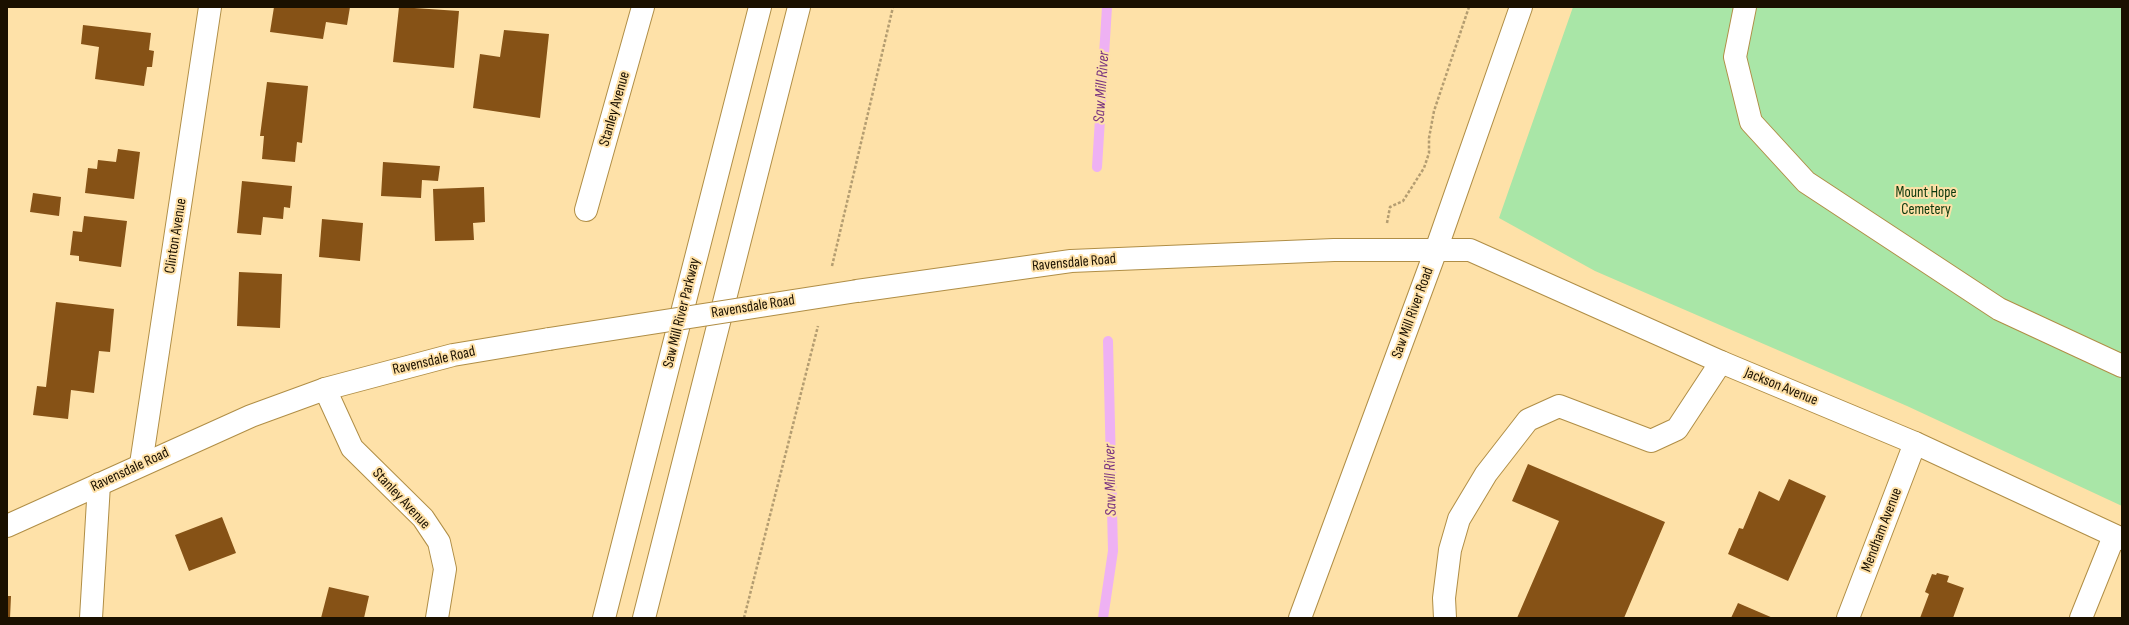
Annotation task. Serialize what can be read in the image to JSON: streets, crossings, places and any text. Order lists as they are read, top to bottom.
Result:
{
  "streets": {
    "main road": [
      "Stanley Avenue",
      "Clinton Avenue",
      "Ravensdale Road",
      "Saw Mill River Parkway",
      "Saw Mill River Road",
      "Jackson Avenue",
      "Mendham Avenue"
    ]
  },
  "crossings": [
    ["Stanley Avenue", "Ravensdale Road"],
    ["Clinton Avenue", "Ravensdale Road"],
    ["Ravensdale Road", "Saw Mill River Road"],
    ["Ravensdale Road", "Jackson Avenue"],
    ["Saw Mill River Road", "Jackson Avenue"],
    ["Jackson Avenue", "Mendham Avenue"]
  ],
  "water": ["Saw Mill River"],
  "parks": ["Mount Hope Cemetery"]
}
